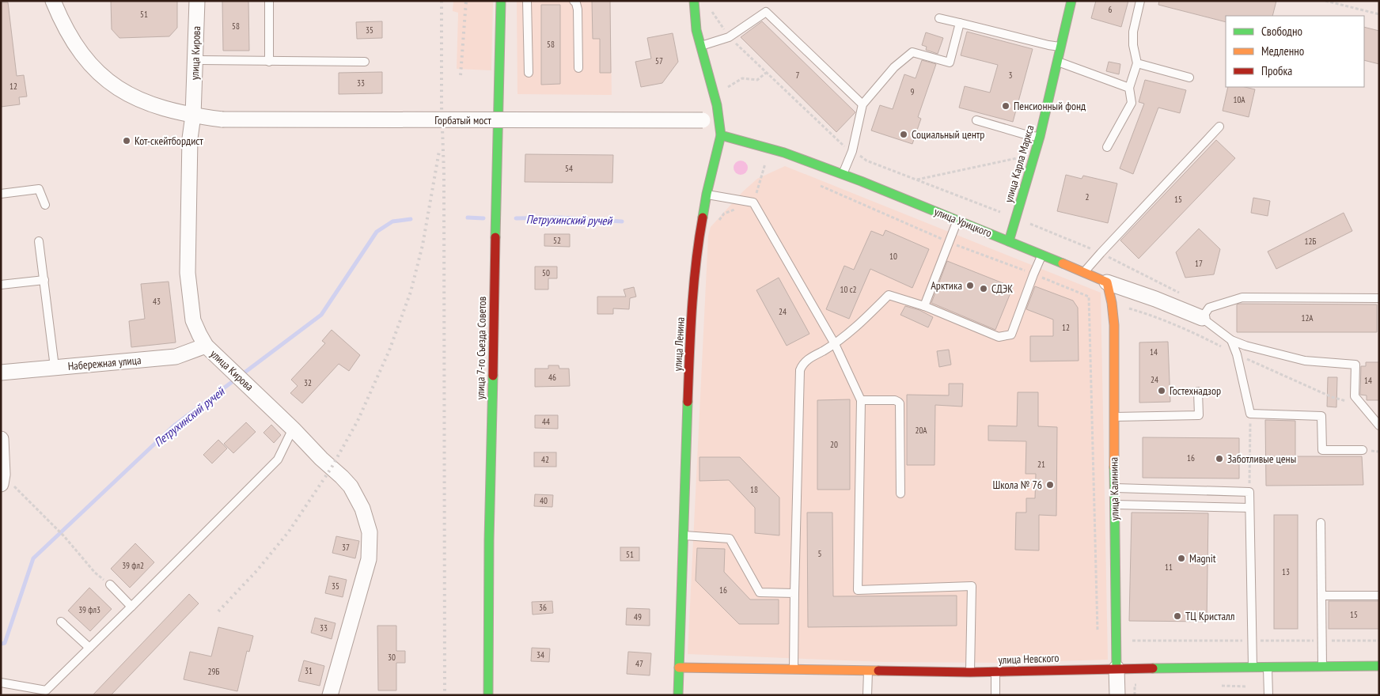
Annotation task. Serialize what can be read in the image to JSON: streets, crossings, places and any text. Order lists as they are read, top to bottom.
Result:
{
  "streets": {
    "street": [
      "улица Кирова",
      "Горбатый мост",
      "улица Карла Маркса",
      "улица Урицкого",
      "улица Ленина",
      "улица 7-го Съезда Советов",
      "Набережная улица",
      "улица Калинина",
      "улица Невского"
    ]
  },
  "crossings": [
    ["улица Кирова", "Горбатый мост"],
    ["улица Кирова", "Набережная улица"],
    ["улица Карла Маркса", "улица Урицкого"],
    ["улица Урицкого", "улица Ленина"],
    ["улица Урицкого", "улица Калинина"],
    ["улица Ленина", "улица Невского"],
    ["улица Калинина", "улица Невского"]
  ],
  "water": ["Петрухинский ручей"],
  "places": [
    "Пенсионный фонд",
    "Социальный центр",
    "Кот-скейтбордист",
    "Арктика",
    "СДЭК",
    "Гостехнадзор",
    "Заботливые цены",
    "Школа № 76",
    "Magnit",
    "ТЦ Кристалл"
  ],
  "house_numbers": [
    "6",
    "51",
    "58",
    "35",
    "58",
    "57",
    "7",
    "3",
    "33",
    "12",
    "9",
    "10А",
    "54",
    "2",
    "15",
    "52",
    "12Б",
    "10",
    "17",
    "50",
    "10 с2",
    "43",
    "24",
    "12А",
    "12",
    "14",
    "46",
    "24",
    "14",
    "32",
    "44",
    "20А",
    "20",
    "16",
    "42",
    "21",
    "18",
    "40",
    "37",
    "5",
    "51",
    "39 фл2",
    "11",
    "13",
    "35",
    "16",
    "36",
    "39 фл3",
    "15",
    "49",
    "33",
    "34",
    "30",
    "47",
    "31",
    "29Б"
  ],
  "legend": ["Свободно", "Медленно", "Пробка"]
}
